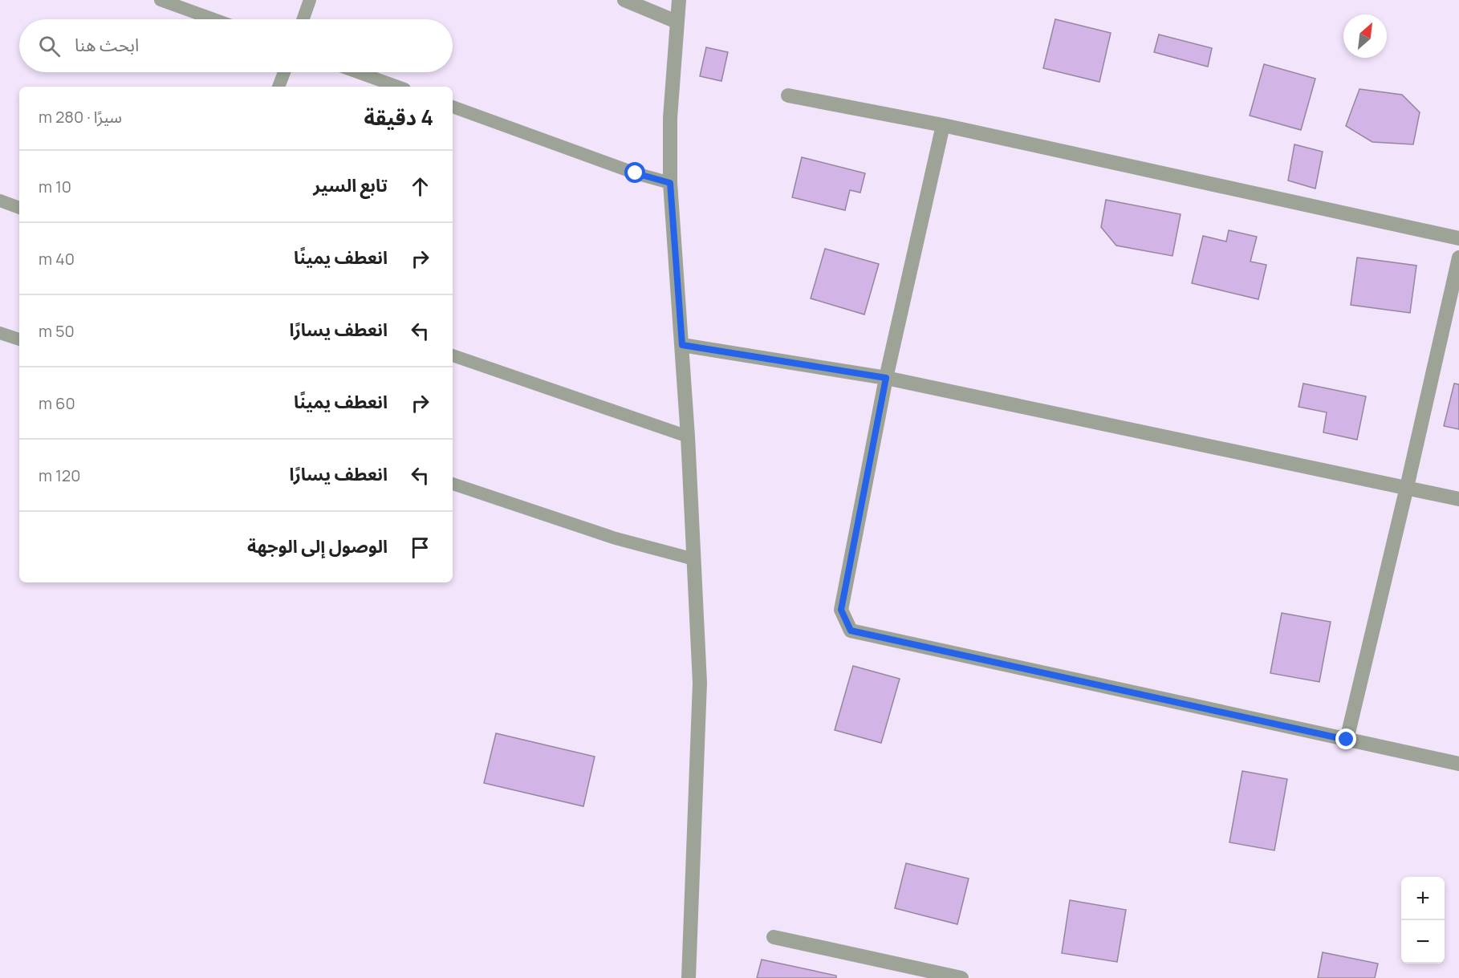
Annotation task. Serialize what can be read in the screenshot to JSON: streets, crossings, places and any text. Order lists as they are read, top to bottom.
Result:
{
  "north": "top right",
  "page": {
    "search": "ابحث هنا",
    "heading": ["4 دقيقة", "سيرًا · 280 m"],
    "list": [
      ["تابع السير", "10 m"],
      ["انعطف يمينًا", "40 m"],
      ["انعطف يسارًا", "50 m"],
      ["انعطف يمينًا", "60 m"],
      ["انعطف يسارًا", "120 m"],
      "الوصول إلى الوجهة"
    ],
    "map_buttons": ["+", "−"]
  }
}
